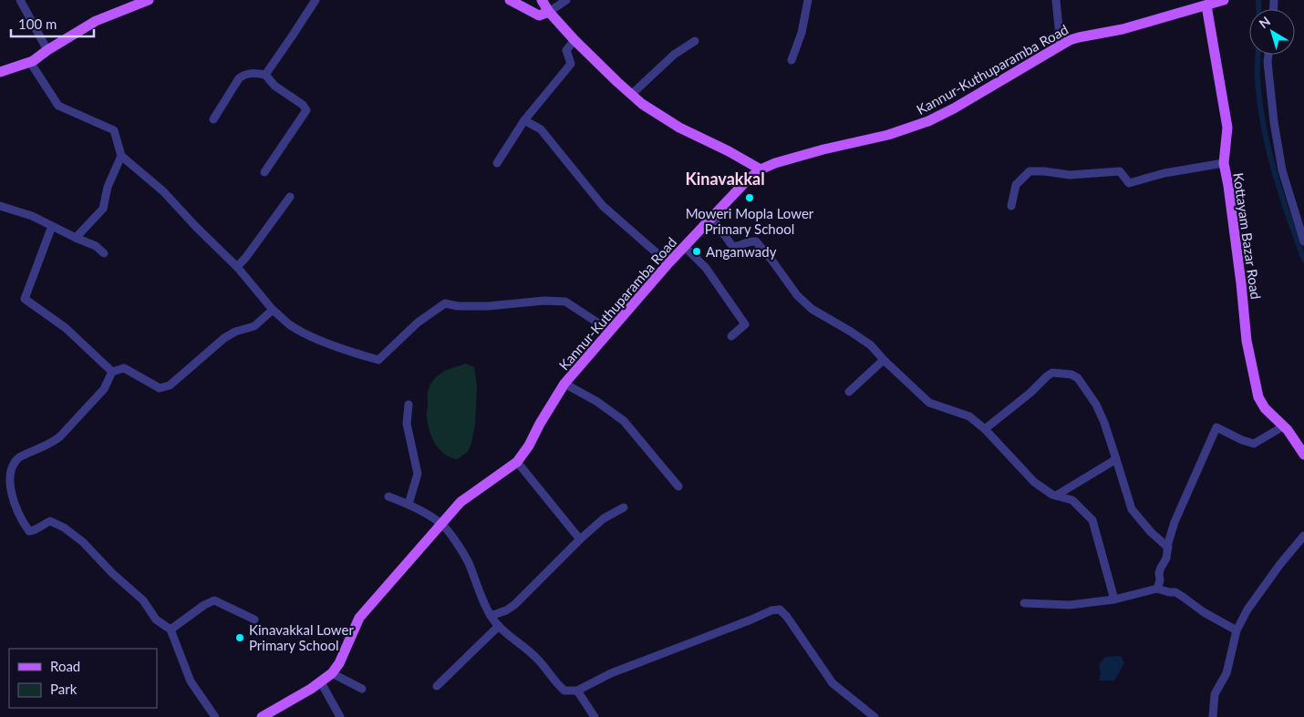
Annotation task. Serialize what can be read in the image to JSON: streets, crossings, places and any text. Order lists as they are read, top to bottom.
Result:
{
  "streets": {
    "main road": ["Kannur-Kuthuparamba Road", "Kottayam Bazar Road"]
  },
  "crossings": [
    ["Kannur-Kuthuparamba Road", "Kottayam Bazar Road"]
  ],
  "districts": ["Kinavakkal"],
  "places": ["Moweri Mopla Lower Primary School", "Anganwady", "Kinavakkal Lower Primary School"],
  "legend": ["Road", "Park"],
  "scale_bar": "100 m",
  "north": "top left"
}
